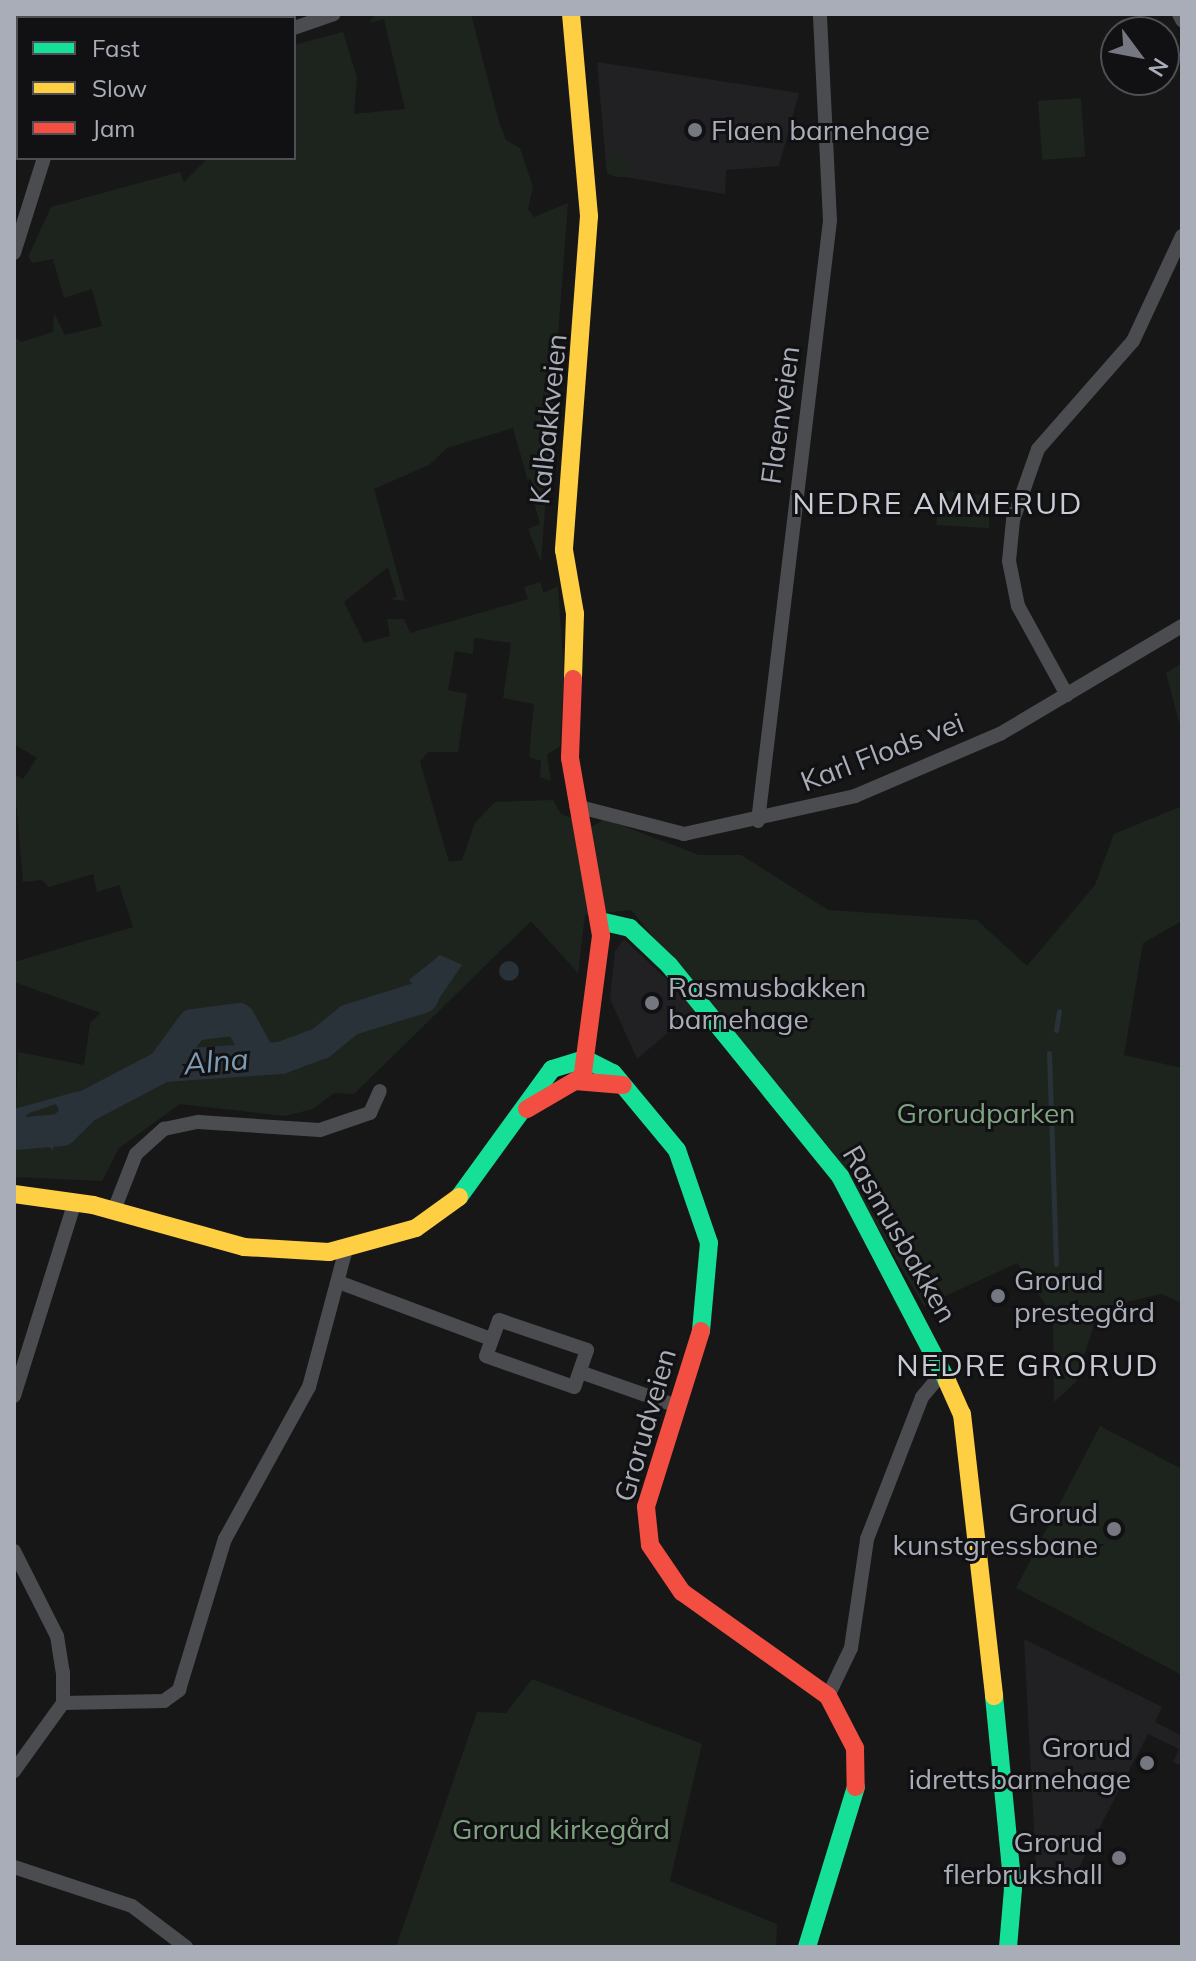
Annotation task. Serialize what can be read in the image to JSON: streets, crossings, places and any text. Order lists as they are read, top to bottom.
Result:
{
  "streets": {
    "street": [
      "Flaenveien",
      "Kalbakkveien",
      "Karl Flods vei",
      "Rasmusbakken",
      "Grorudveien"
    ]
  },
  "crossings": [
    ["Flaenveien", "Karl Flods vei"],
    ["Kalbakkveien", "Karl Flods vei"],
    ["Kalbakkveien", "Rasmusbakken"]
  ],
  "districts": ["NEDRE AMMERUD", "NEDRE GRORUD"],
  "water": ["Alna"],
  "parks": ["Grorudparken", "Grorud kirkegård"],
  "places": [
    "Flaen barnehage",
    "Rasmusbakken barnehage",
    "Grorud prestegård",
    "Grorud kunstgressbane",
    "Grorud idrettsbarnehage",
    "Grorud flerbrukshall"
  ],
  "legend": ["Fast", "Slow", "Jam"],
  "north": "bottom right"
}
